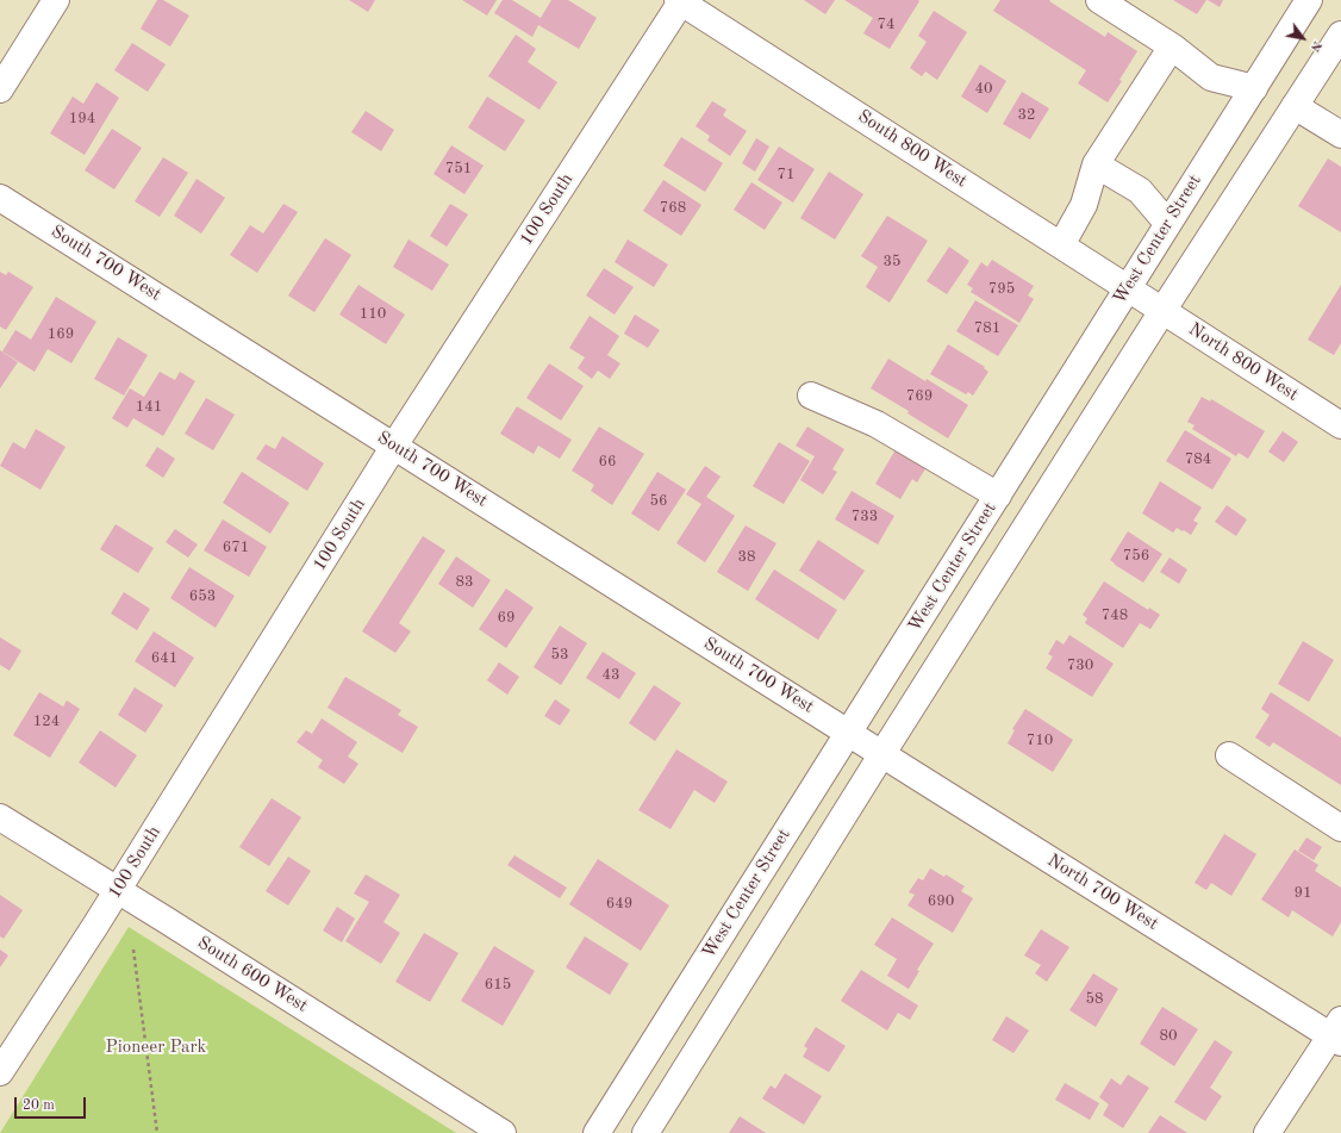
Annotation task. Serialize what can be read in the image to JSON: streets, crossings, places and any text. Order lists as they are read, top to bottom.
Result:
{
  "streets": {
    "street": [
      "South 800 West",
      "100 South",
      "West Center Street",
      "South 700 West",
      "North 800 West",
      "North 700 West",
      "South 600 West"
    ]
  },
  "crossings": [
    ["South 800 West", "100 South"],
    ["South 800 West", "West Center Street"],
    ["South 800 West", "North 800 West"],
    ["100 South", "South 700 West"],
    ["100 South", "South 600 West"],
    ["West Center Street", "South 700 West"],
    ["West Center Street", "North 800 West"],
    ["West Center Street", "North 700 West"],
    ["South 700 West", "North 700 West"]
  ],
  "parks": ["Pioneer Park"],
  "house_numbers": [
    "74",
    "40",
    "32",
    "194",
    "751",
    "71",
    "768",
    "35",
    "795",
    "110",
    "781",
    "169",
    "769",
    "141",
    "784",
    "66",
    "56",
    "733",
    "671",
    "756",
    "38",
    "83",
    "653",
    "748",
    "69",
    "53",
    "641",
    "730",
    "43",
    "124",
    "710",
    "91",
    "690",
    "649",
    "615",
    "58",
    "80"
  ],
  "scale_bar": "20 m",
  "north": "bottom right"
}
